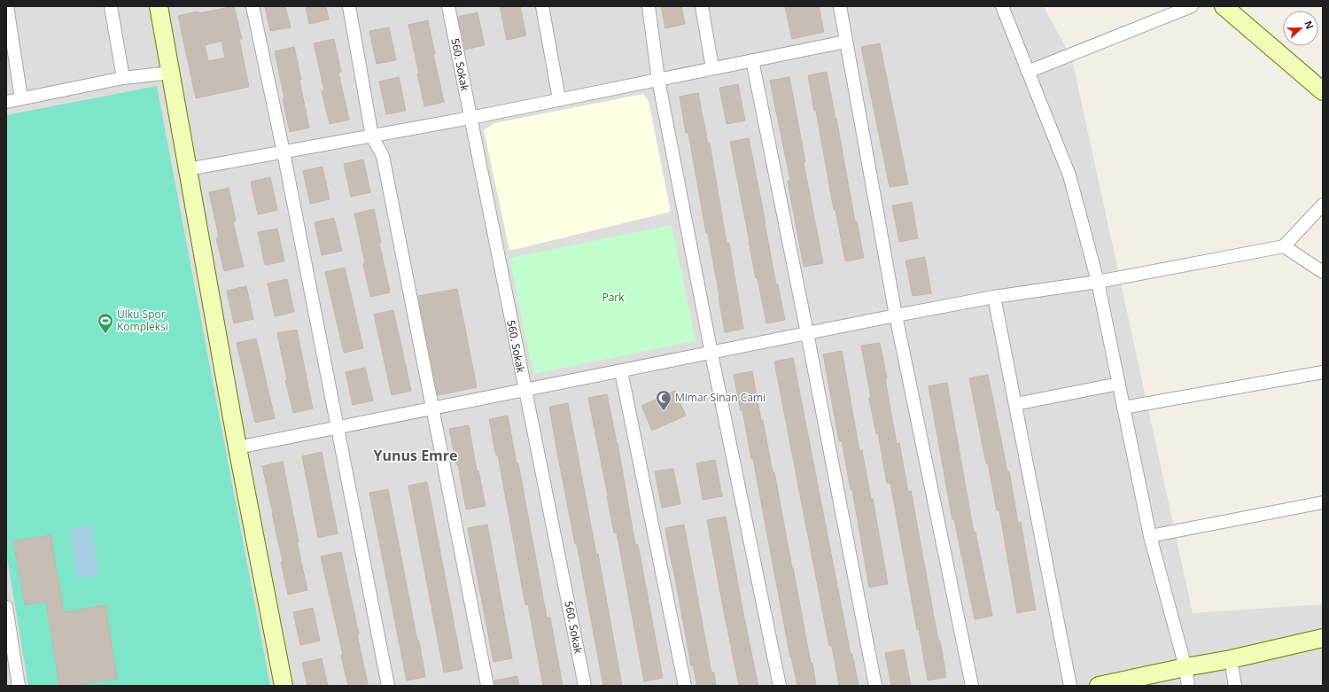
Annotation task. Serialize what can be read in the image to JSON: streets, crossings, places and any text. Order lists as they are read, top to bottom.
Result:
{
  "streets": {
    "street": ["560. Sokak"]
  },
  "districts": ["Yunus Emre"],
  "parks": ["Park"],
  "places": {
    "sports": ["Ülkü Spor Kompleksi"],
    "mosque": ["Mimar Sinan Cami"]
  },
  "north": "right"
}
